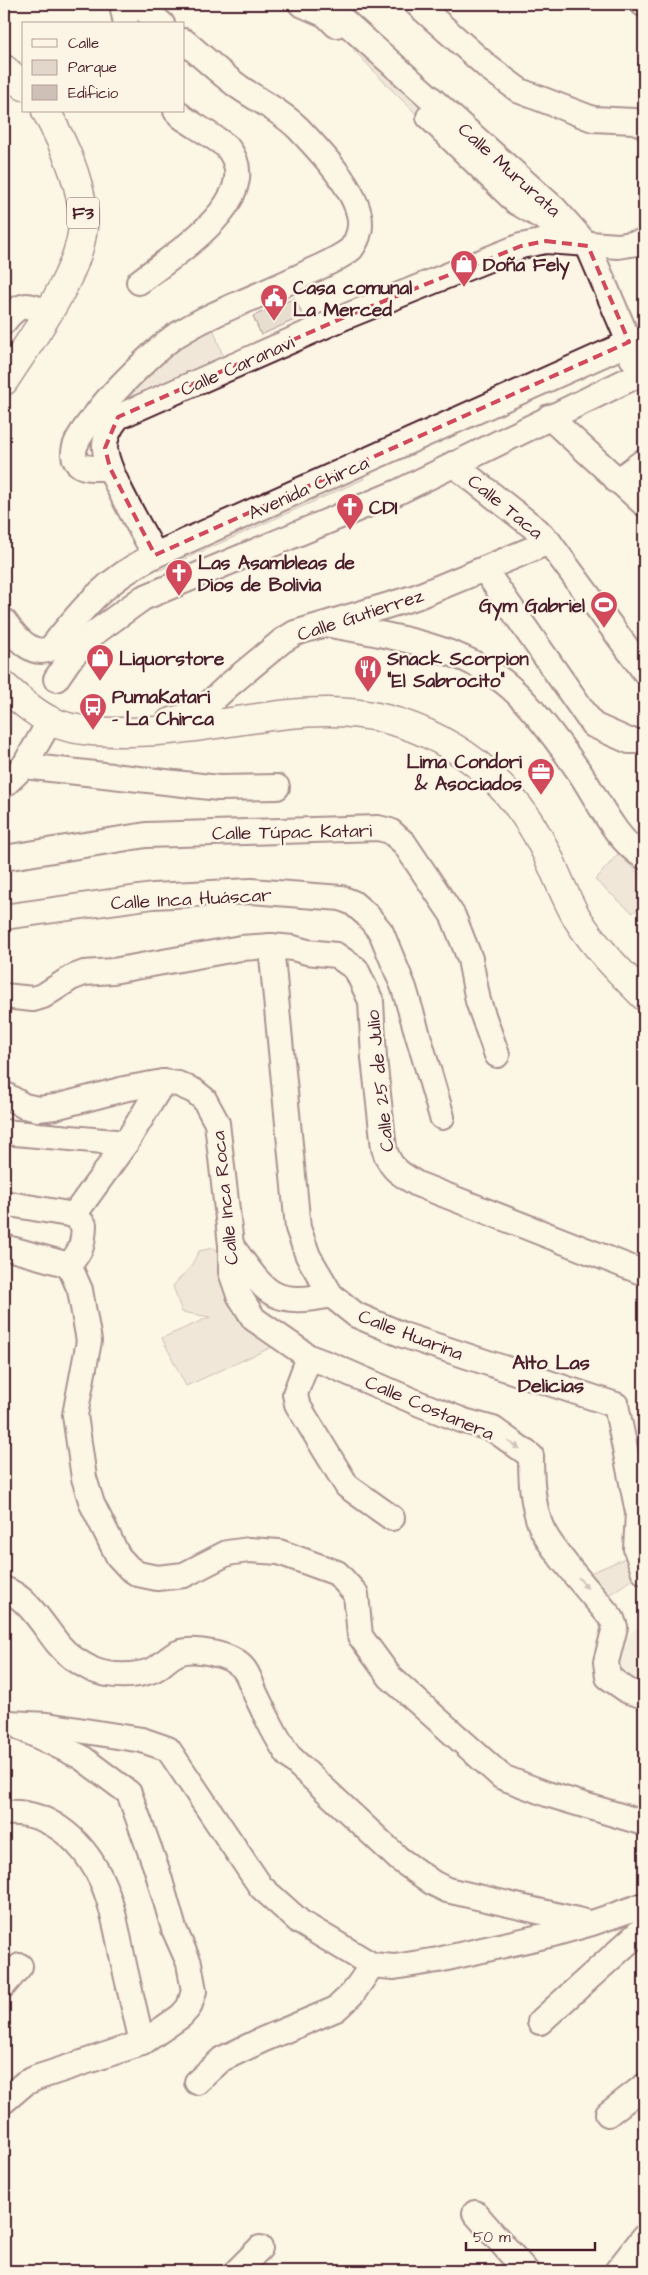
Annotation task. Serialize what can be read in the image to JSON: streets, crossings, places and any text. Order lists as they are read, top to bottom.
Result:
{
  "streets": {
    "highway": ["F3"],
    "street": [
      "Calle Mururata",
      "Calle Caranavi",
      "Avenida Chirca",
      "Calle Taca",
      "Calle Gutierrez",
      "Calle Túpac Katari",
      "Calle Inca Huáscar",
      "Calle 25 de Julio",
      "Calle Inca Roca",
      "Calle Huarina",
      "Calle Costanera"
    ]
  },
  "crossings": [
    ["Calle Mururata", "Calle Caranavi"],
    ["Calle Mururata", "Avenida Chirca"],
    ["Calle Caranavi", "Avenida Chirca"],
    ["Avenida Chirca", "Calle Taca"],
    ["Calle Taca", "Calle Gutierrez"],
    ["Calle 25 de Julio", "Calle Huarina"],
    ["Calle Inca Roca", "Calle Costanera"]
  ],
  "one_way": ["Calle Costanera"],
  "districts": ["Alto Las Delicias"],
  "places": {
    "shop": ["Doña Fely", "Liquorstore"],
    "public building": ["Casa comunal La Merced"],
    "church": ["CDI", "Las Asambleas de Dios de Bolivia"],
    "sports": ["Gym Gabriel"],
    "restaurant": ["Snack Scorpion \"El Sabrocito\""],
    "bus stop": ["PumaKatari - La Chirca"],
    "office": ["Lima Condori & Asociados"]
  },
  "legend": ["Calle", "Parque", "Edificio"],
  "scale_bar": "50 m"
}
